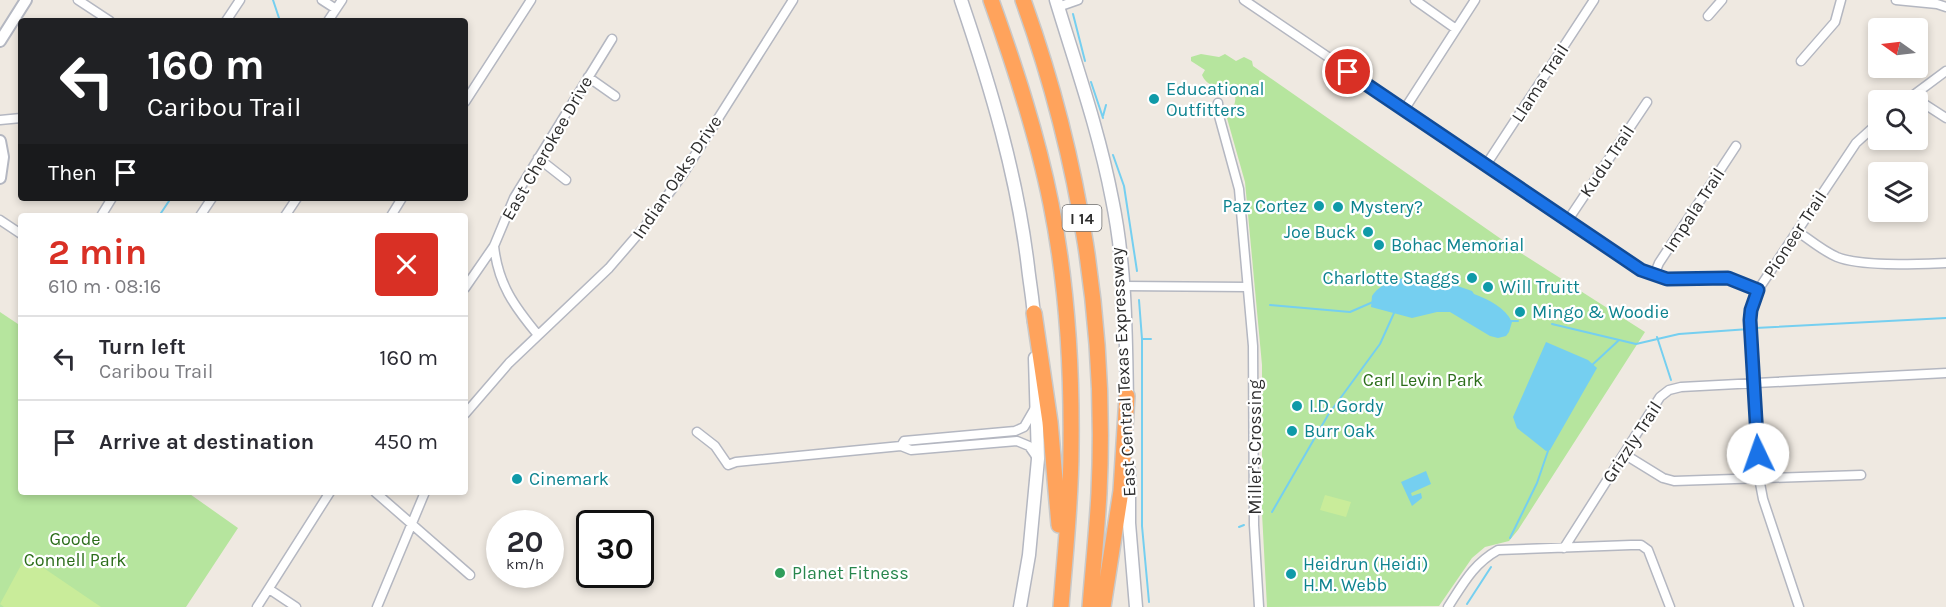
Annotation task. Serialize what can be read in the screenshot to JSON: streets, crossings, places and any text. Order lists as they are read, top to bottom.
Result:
{
  "streets": {
    "highway": ["I 14"],
    "main road": ["East Central Texas Expressway"],
    "street": [
      "Llama Trail",
      "East Cherokee Drive",
      "Kudu Trail",
      "Indian Oaks Drive",
      "Impala Trail",
      "Pioneer Trail",
      "Grizzly Trail",
      "Miller's Crossing"
    ]
  },
  "crossings": [
    ["Pioneer Trail", "Grizzly Trail"]
  ],
  "parks": ["Carl Levin Park", "Goode Connell Park"],
  "places": [
    "Educational Outfitters",
    "Paz Cortez",
    "Mystery?",
    "Joe Buck",
    "Bohac Memorial",
    "Charlotte Staggs",
    "Will Truitt",
    "Mingo & Woodie",
    "I.D. Gordy",
    "Burr Oak",
    "Cinemark",
    "Planet Fitness",
    "Heidrun (Heidi) H.M. Webb"
  ],
  "north": "left",
  "page": {
    "turn": ["160 m", "Caribou Trail"],
    "then": "Then",
    "heading": ["2 min", "610 m · 08:16"],
    "list": [
      {
        "name": "Turn left",
        "note": "Caribou Trail",
        "value": "160 m"
      },
      {
        "name": "Arrive at destination",
        "value": "450 m"
      }
    ],
    "speed": "20 km/h",
    "limit": "30"
  }
}
